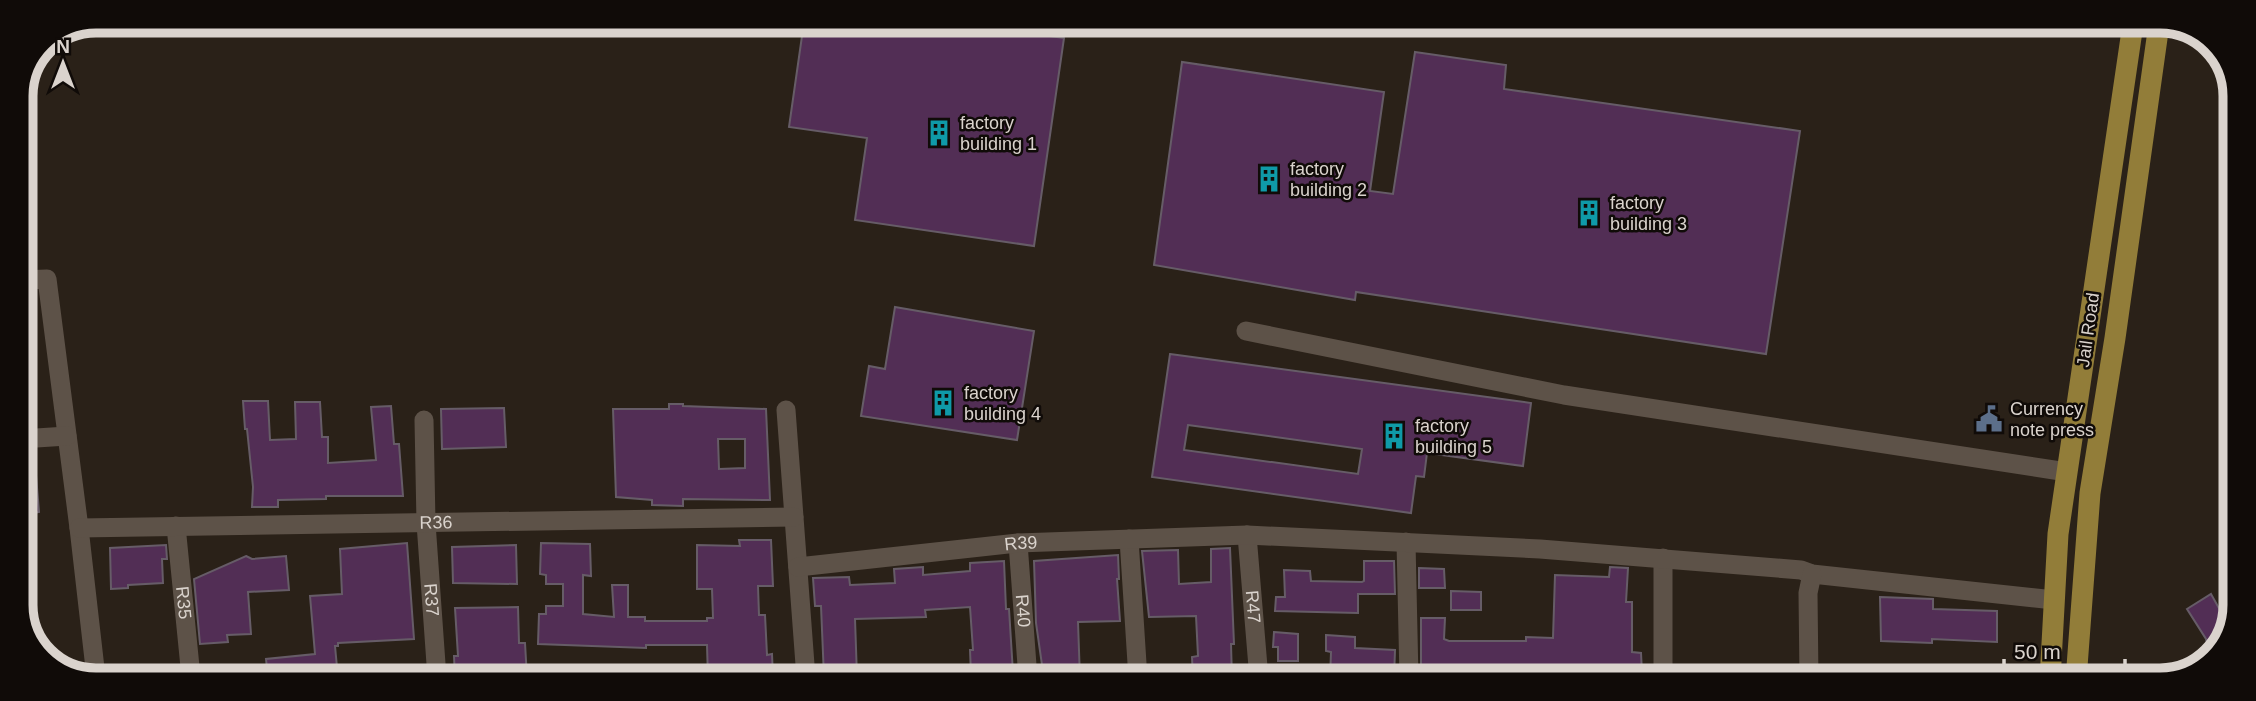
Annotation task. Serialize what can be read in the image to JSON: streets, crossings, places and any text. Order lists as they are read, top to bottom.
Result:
{
  "streets": {
    "main road": ["Jail Road"],
    "street": [
      "R36",
      "R39",
      "R37",
      "R35",
      "R47",
      "R40"
    ]
  },
  "crossings": [
    ["Jail Road", "R39"],
    ["R36", "R37"],
    ["R36", "R35"],
    ["R39", "R47"],
    ["R39", "R40"]
  ],
  "places": {
    "building": [
      "factory building 1",
      "factory building 2",
      "factory building 3",
      "factory building 4",
      "factory building 5"
    ],
    "public building": ["Currency note press"]
  },
  "scale_bar": "50 m",
  "north": "top"
}
